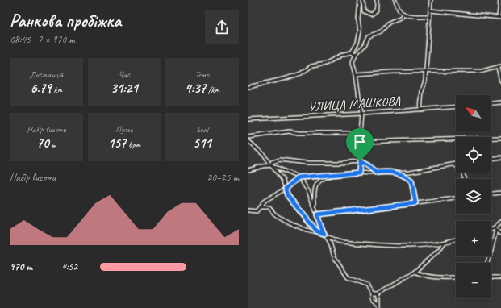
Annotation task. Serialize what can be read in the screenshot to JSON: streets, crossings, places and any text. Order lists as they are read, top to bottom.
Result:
{
  "streets": {
    "street": ["УЛИЦА МАШКОВА"]
  },
  "north": "top left",
  "page": {
    "heading": ["Ранкова пробіжка", "08:45 · 7 × 970 m"],
    "stats": [
      ["Дистанція", "6.79 km"],
      ["Час", "31:21"],
      ["Темп", "4:37 /km"],
      ["Набір висоти", "70 m"],
      ["Пульс", "157 bpm"],
      ["kcal", "511"]
    ],
    "map_buttons": ["+", "−"],
    "chart": ["Набір висоти", "20–25 m"],
    "list": [
      {
        "name": "970 m",
        "note": "4:52"
      }
    ]
  }
}
